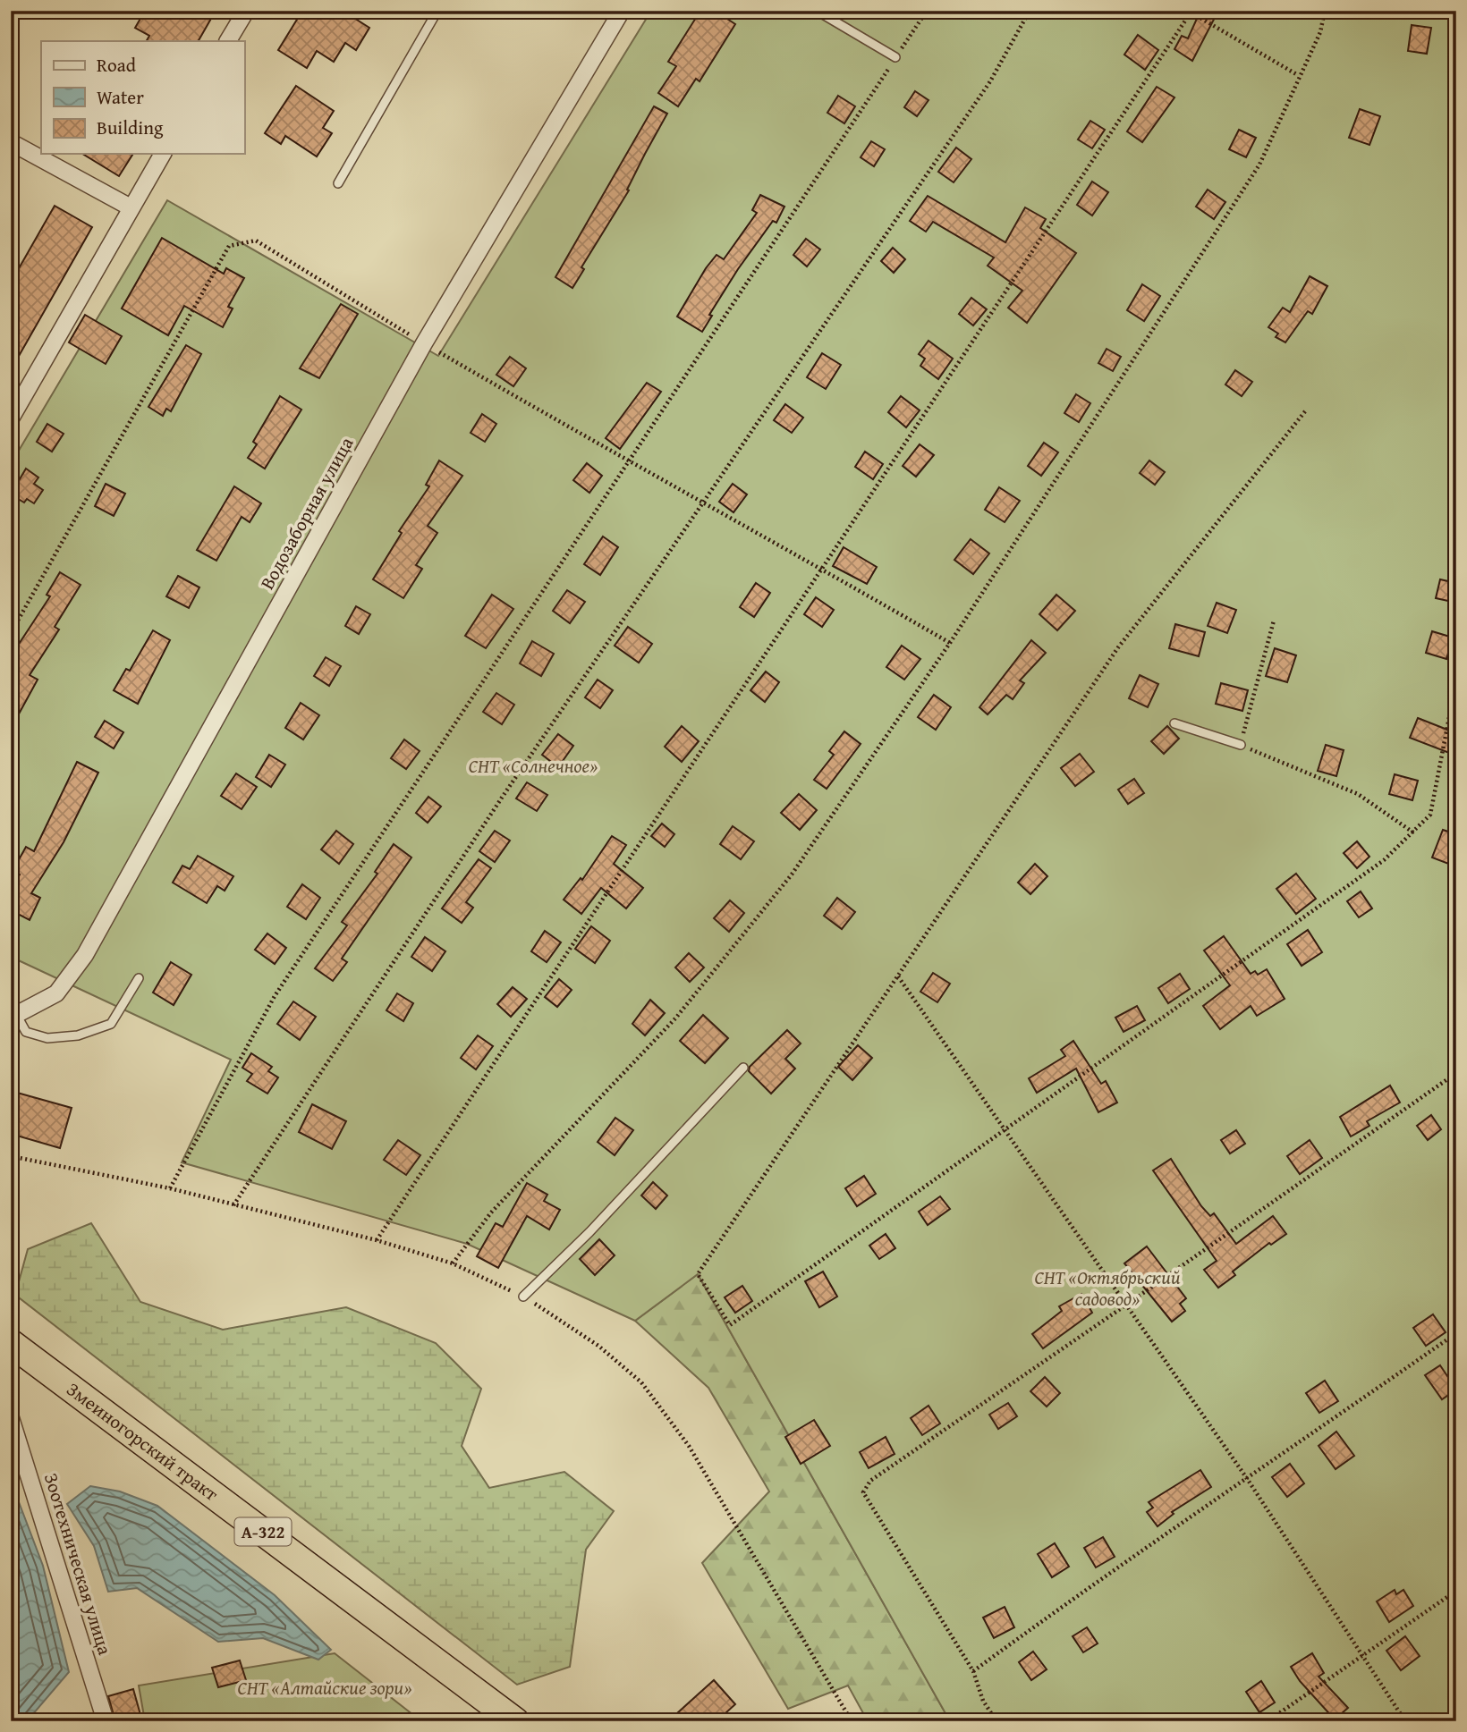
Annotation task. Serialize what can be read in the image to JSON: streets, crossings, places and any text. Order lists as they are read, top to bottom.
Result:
{
  "streets": {
    "highway": ["Змеиногорский тракт", "А-322"],
    "street": ["Водозаборная улица", "Зоотехническая улица"]
  },
  "parks": ["СНТ «Солнечное»", "СНТ «Октябрьский садовод»", "СНТ «Алтайские зори»"],
  "legend": ["Road", "Water", "Building"]
}
